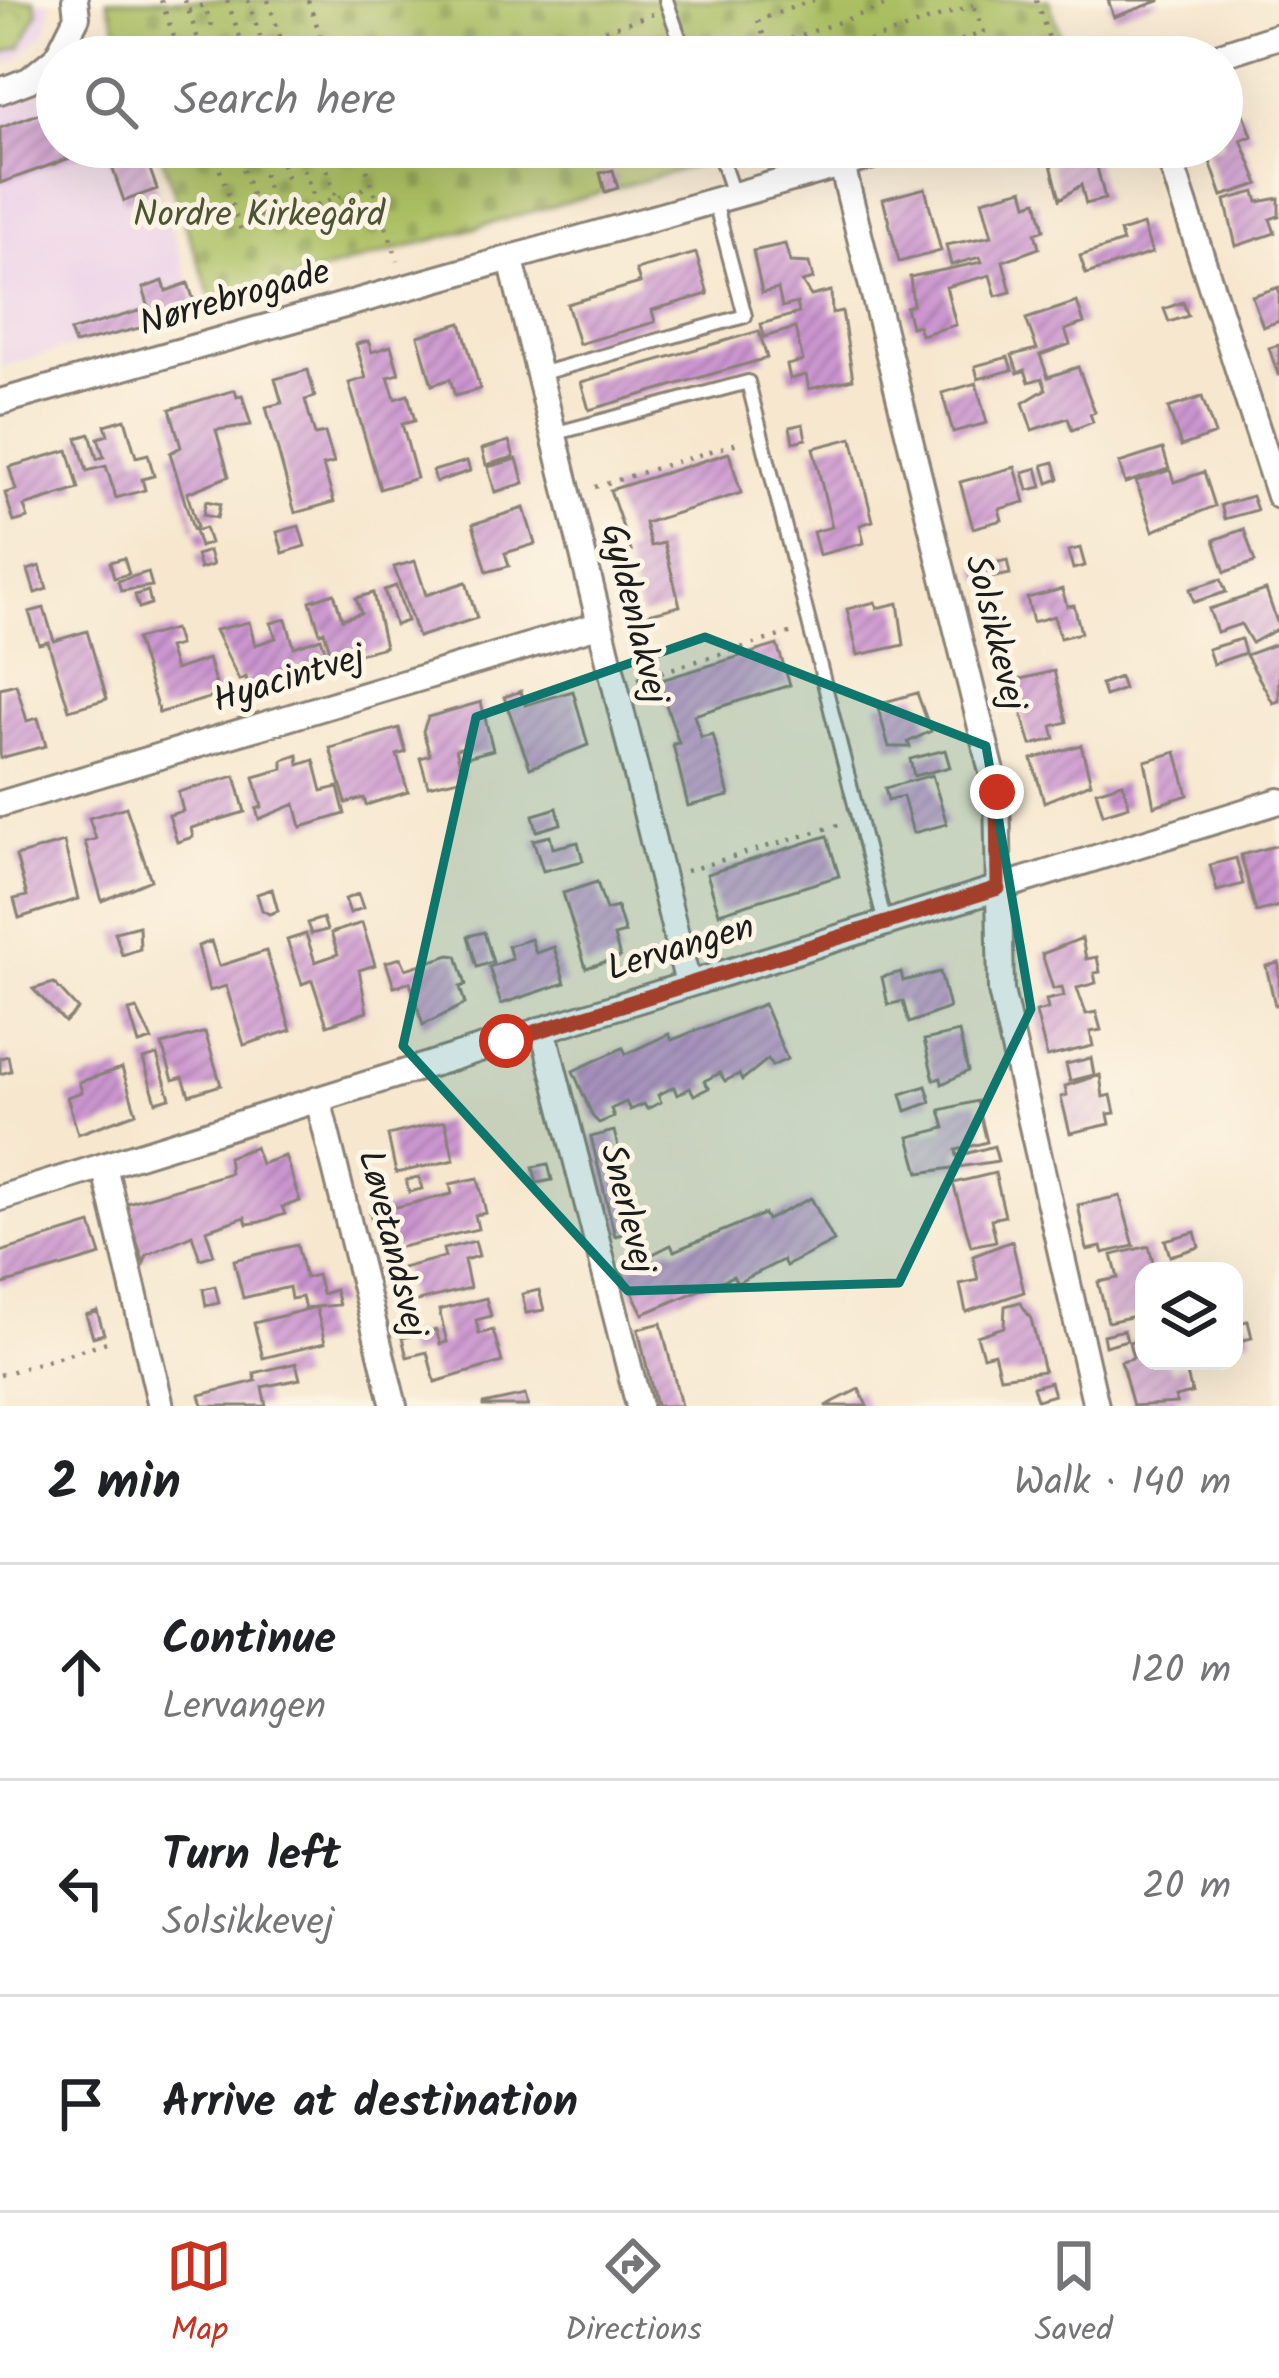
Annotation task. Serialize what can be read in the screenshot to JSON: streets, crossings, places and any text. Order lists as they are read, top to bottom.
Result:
{
  "streets": {
    "street": [
      "Nørrebrogade",
      "Gyldenlakvej",
      "Solsikkevej",
      "Hyacintvej",
      "Lervangen",
      "Snerlevej",
      "Løvetandsvej"
    ]
  },
  "crossings": [
    ["Nørrebrogade", "Gyldenlakvej"],
    ["Gyldenlakvej", "Hyacintvej"],
    ["Gyldenlakvej", "Lervangen"],
    ["Solsikkevej", "Lervangen"],
    ["Lervangen", "Snerlevej"],
    ["Lervangen", "Løvetandsvej"]
  ],
  "parks": ["Nordre Kirkegård"],
  "page": {
    "search": "Search here",
    "heading": ["2 min", "Walk · 140 m"],
    "list": [
      ["Continue", "Lervangen", "120 m"],
      ["Turn left", "Solsikkevej", "20 m"],
      "Arrive at destination"
    ],
    "nav": ["Map", "Directions", "Saved"]
  }
}
